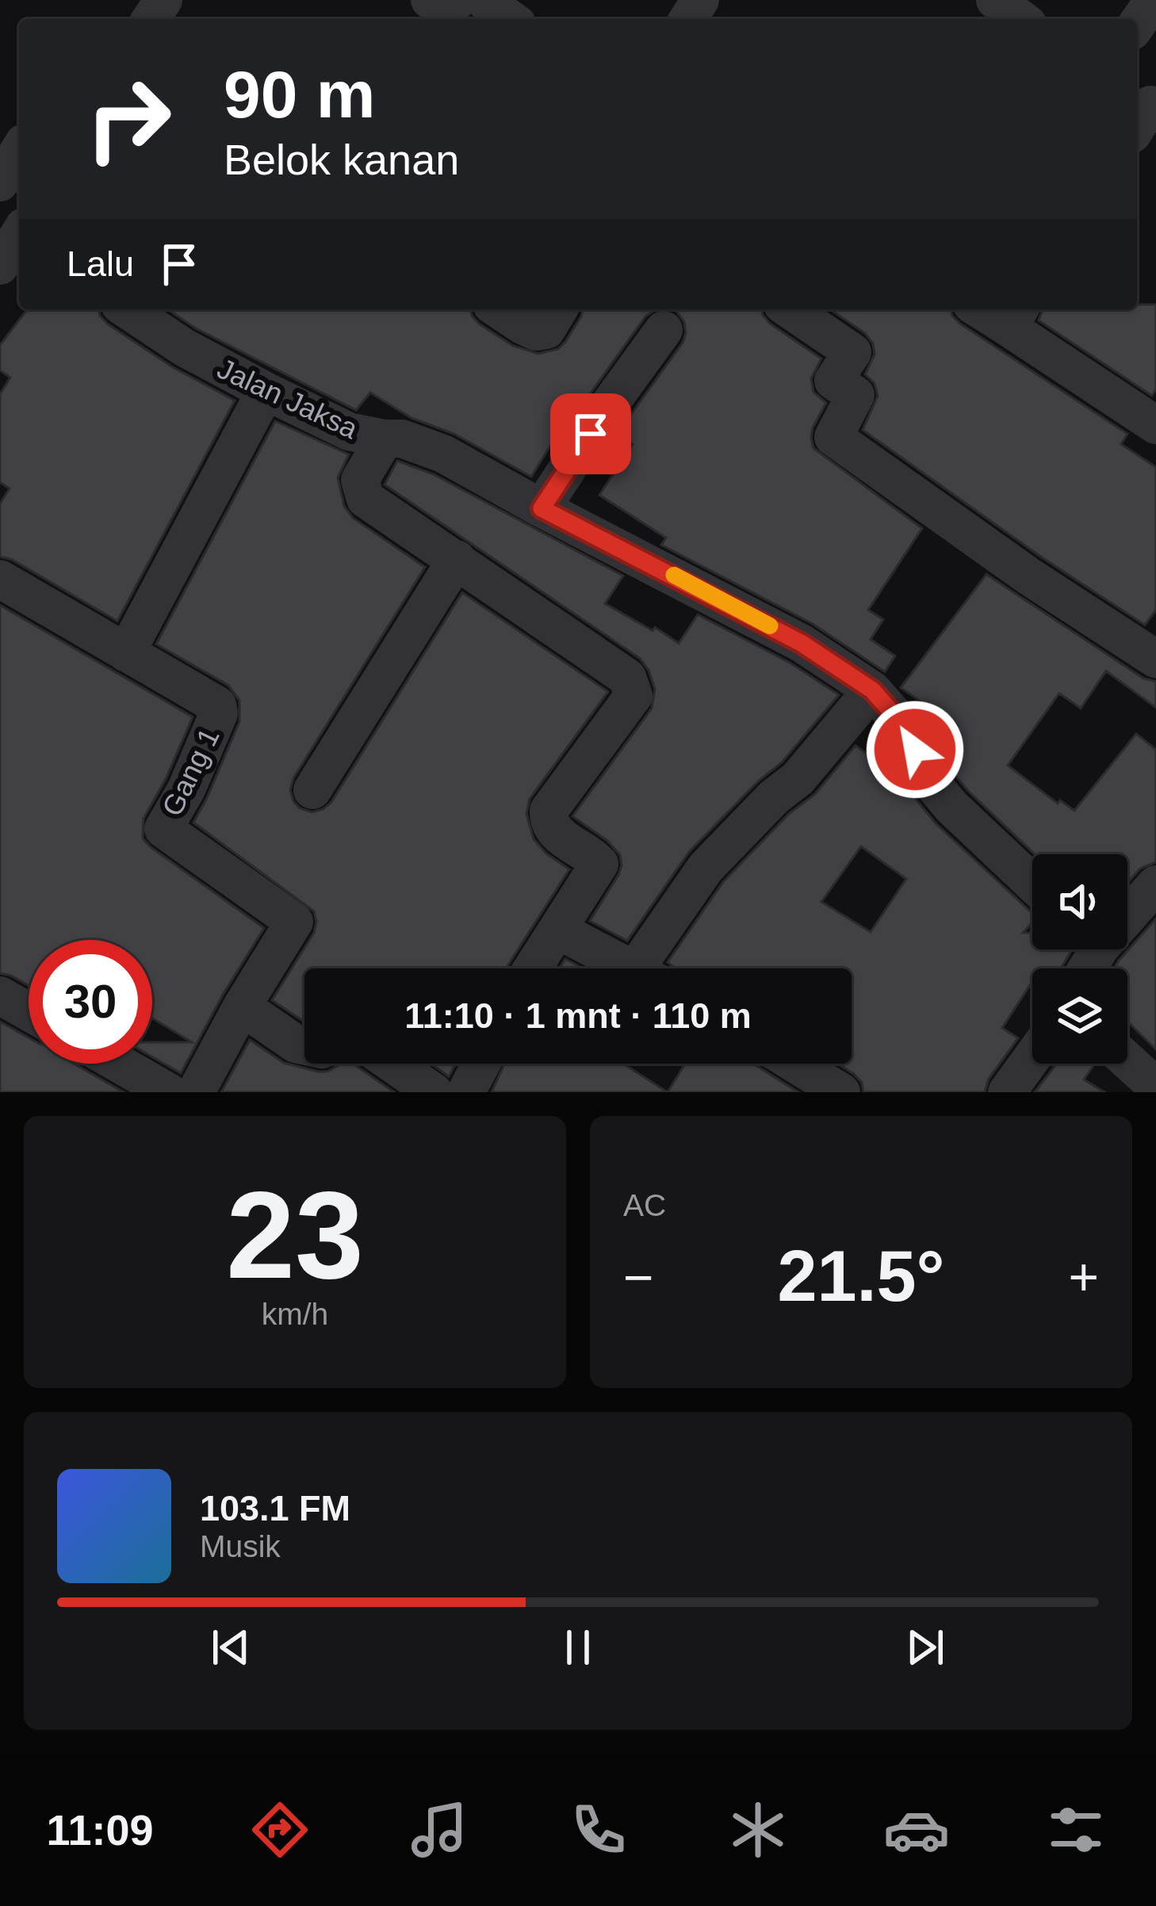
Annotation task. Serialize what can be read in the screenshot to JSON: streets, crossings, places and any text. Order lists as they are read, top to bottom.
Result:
{
  "streets": {
    "street": ["Jalan Jaksa", "Gang 1"]
  },
  "page": {
    "turn": ["90 m", "Belok kanan"],
    "then": "Lalu",
    "limit": "30",
    "trip": "11:10 · 1 mnt · 110 m",
    "tile": [
      ["23", "km/h"],
      "AC"
    ],
    "heat": ["−", "21.5°", "+"],
    "song": ["103.1 FM", "Musik"],
    "tabs": "11:09"
  }
}
